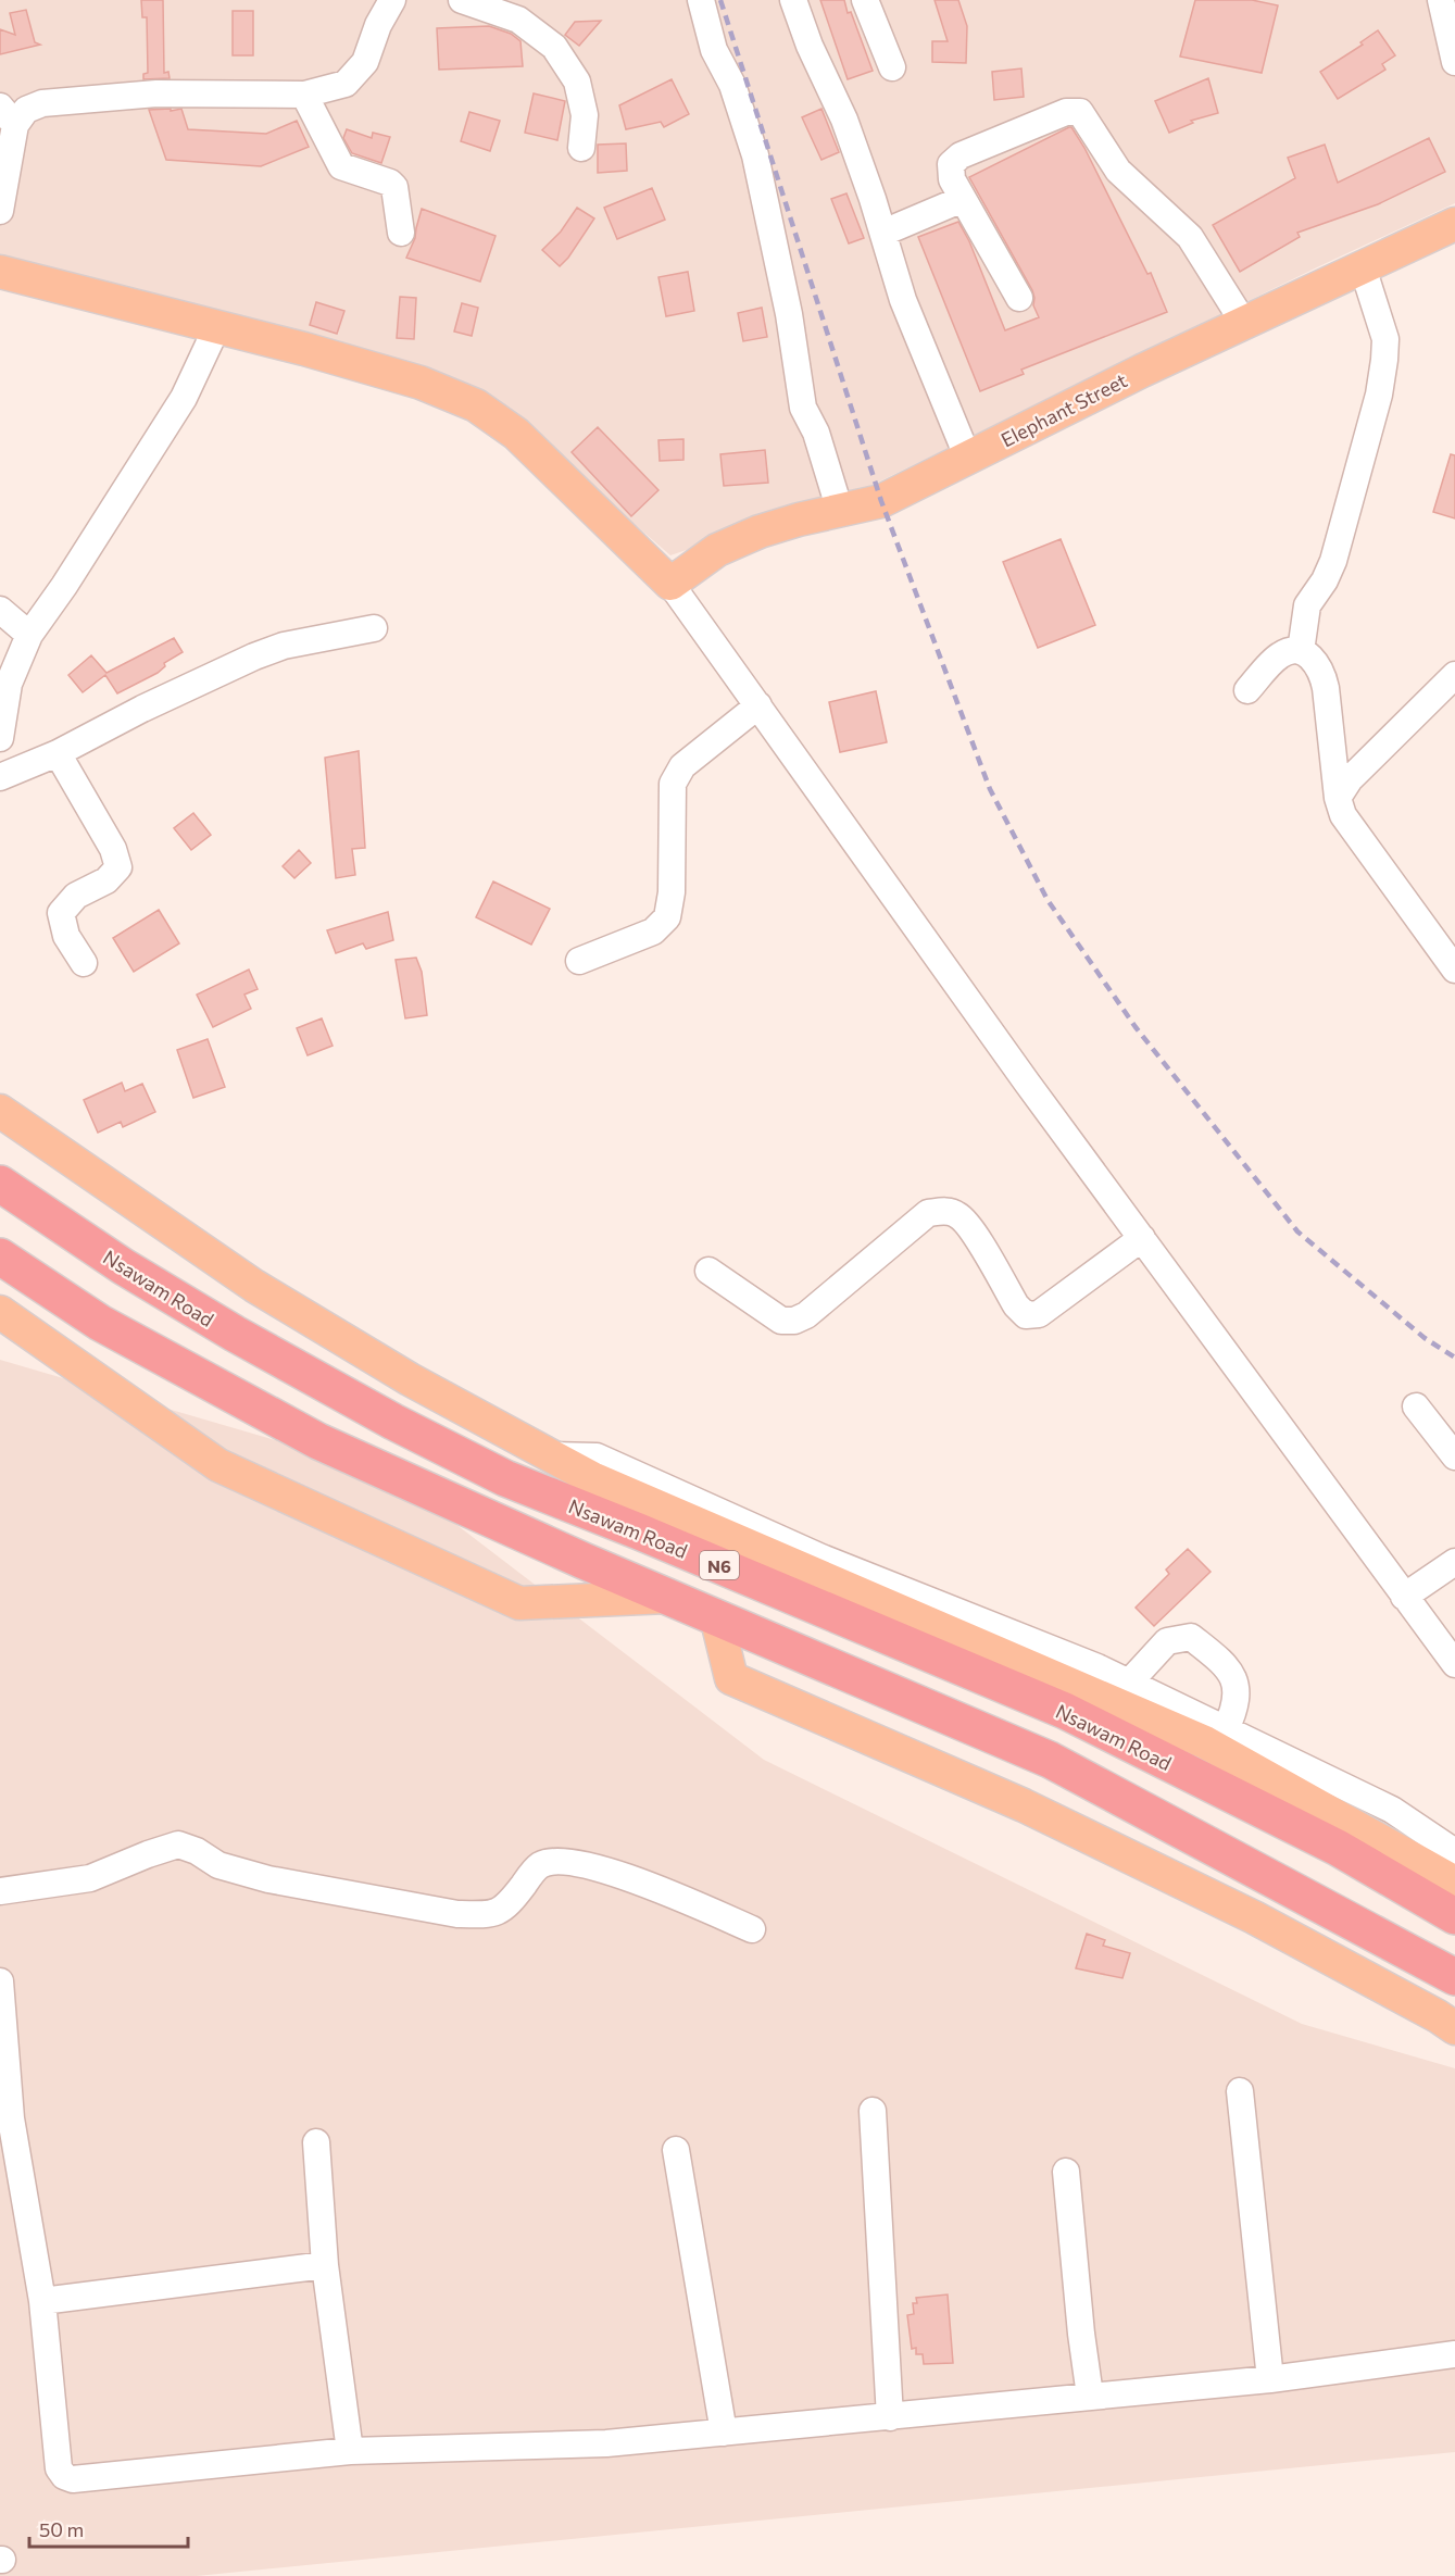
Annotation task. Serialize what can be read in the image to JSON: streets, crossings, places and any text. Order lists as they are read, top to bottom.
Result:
{
  "streets": {
    "highway": ["Nsawam Road", "N6"],
    "main road": ["Elephant Street"]
  },
  "scale_bar": "50 m"
}
